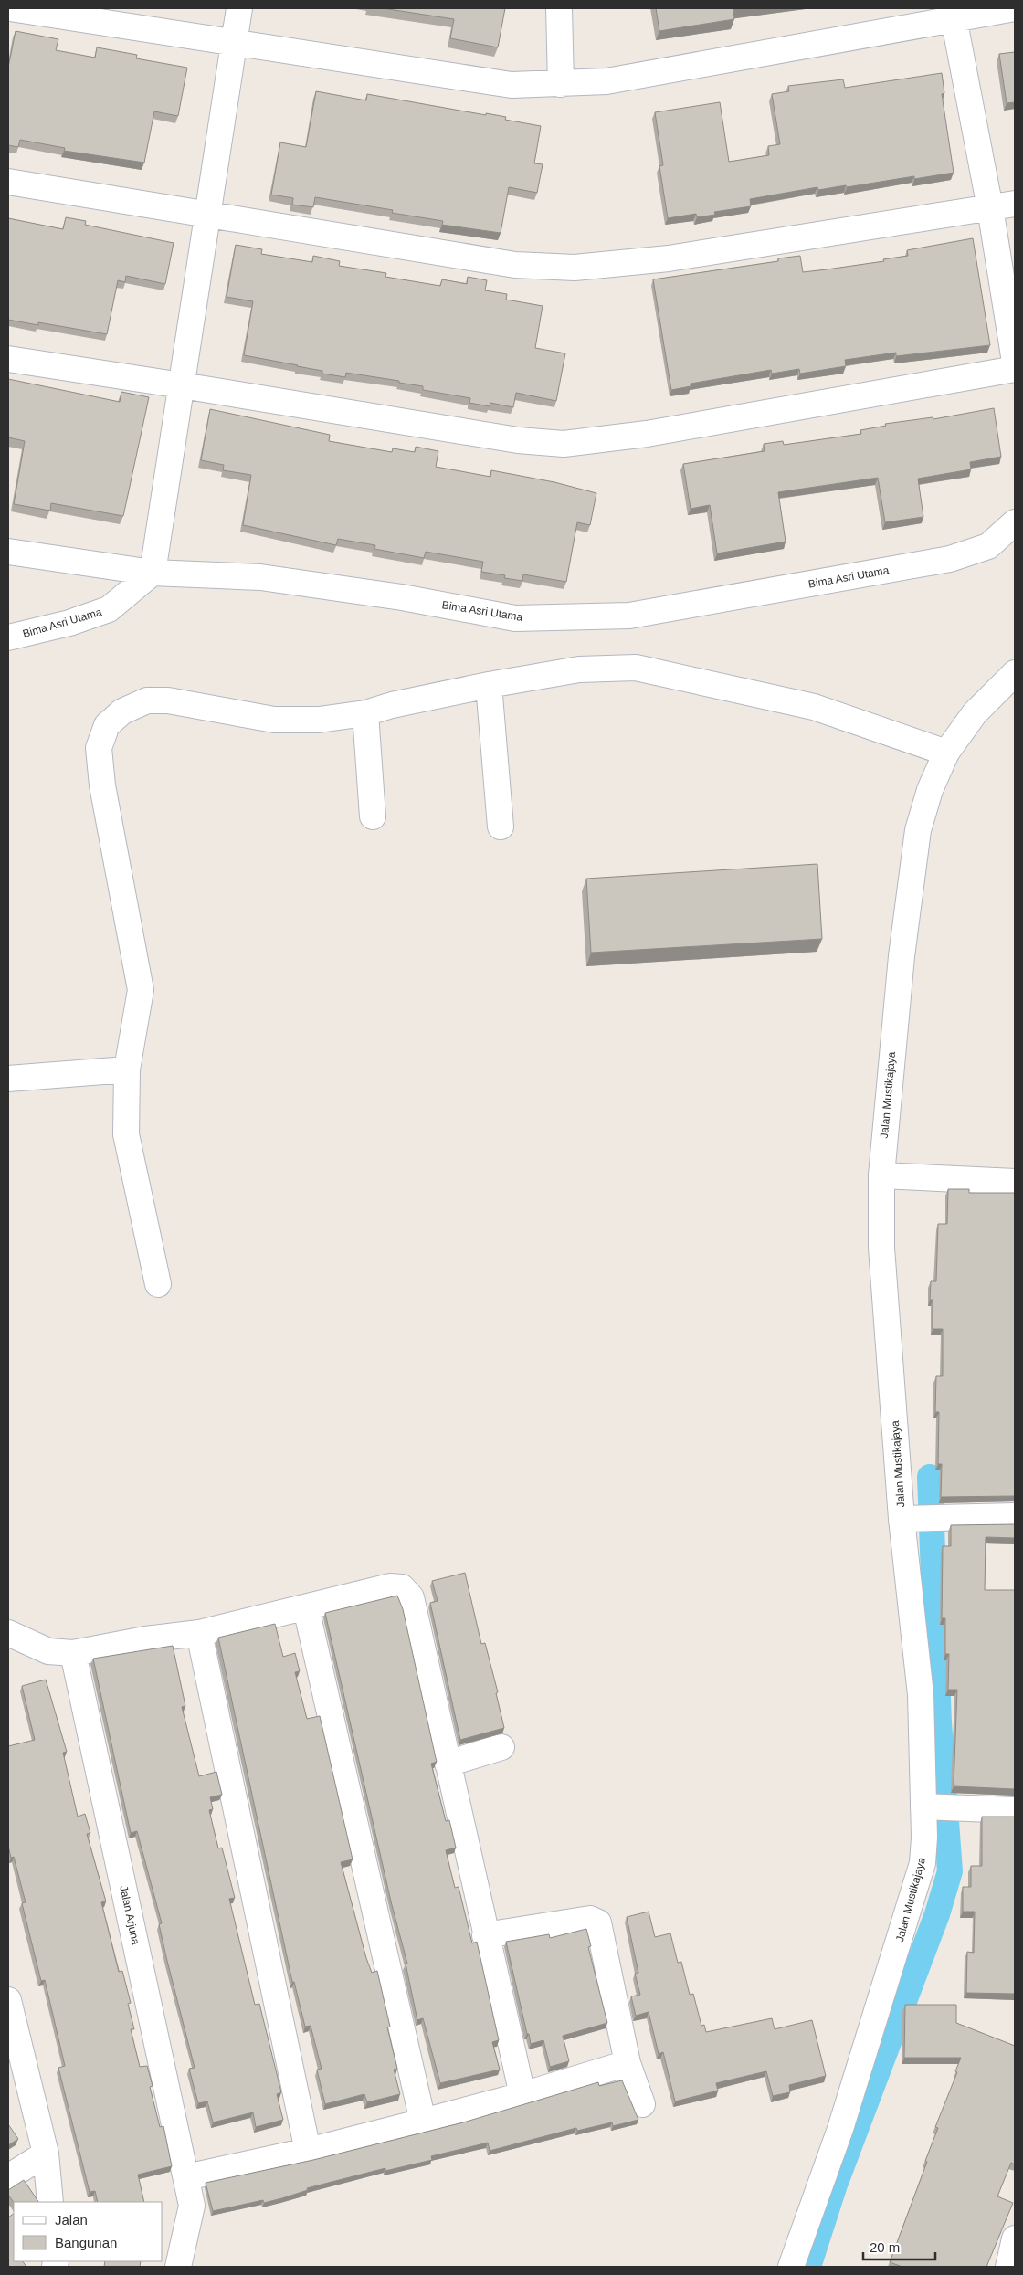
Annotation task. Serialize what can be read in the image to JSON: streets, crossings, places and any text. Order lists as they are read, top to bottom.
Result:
{
  "streets": {
    "street": ["Bima Asri Utama", "Jalan Mustikajaya", "Jalan Arjuna"]
  },
  "legend": ["Jalan", "Bangunan"],
  "scale_bar": "20 m"
}
